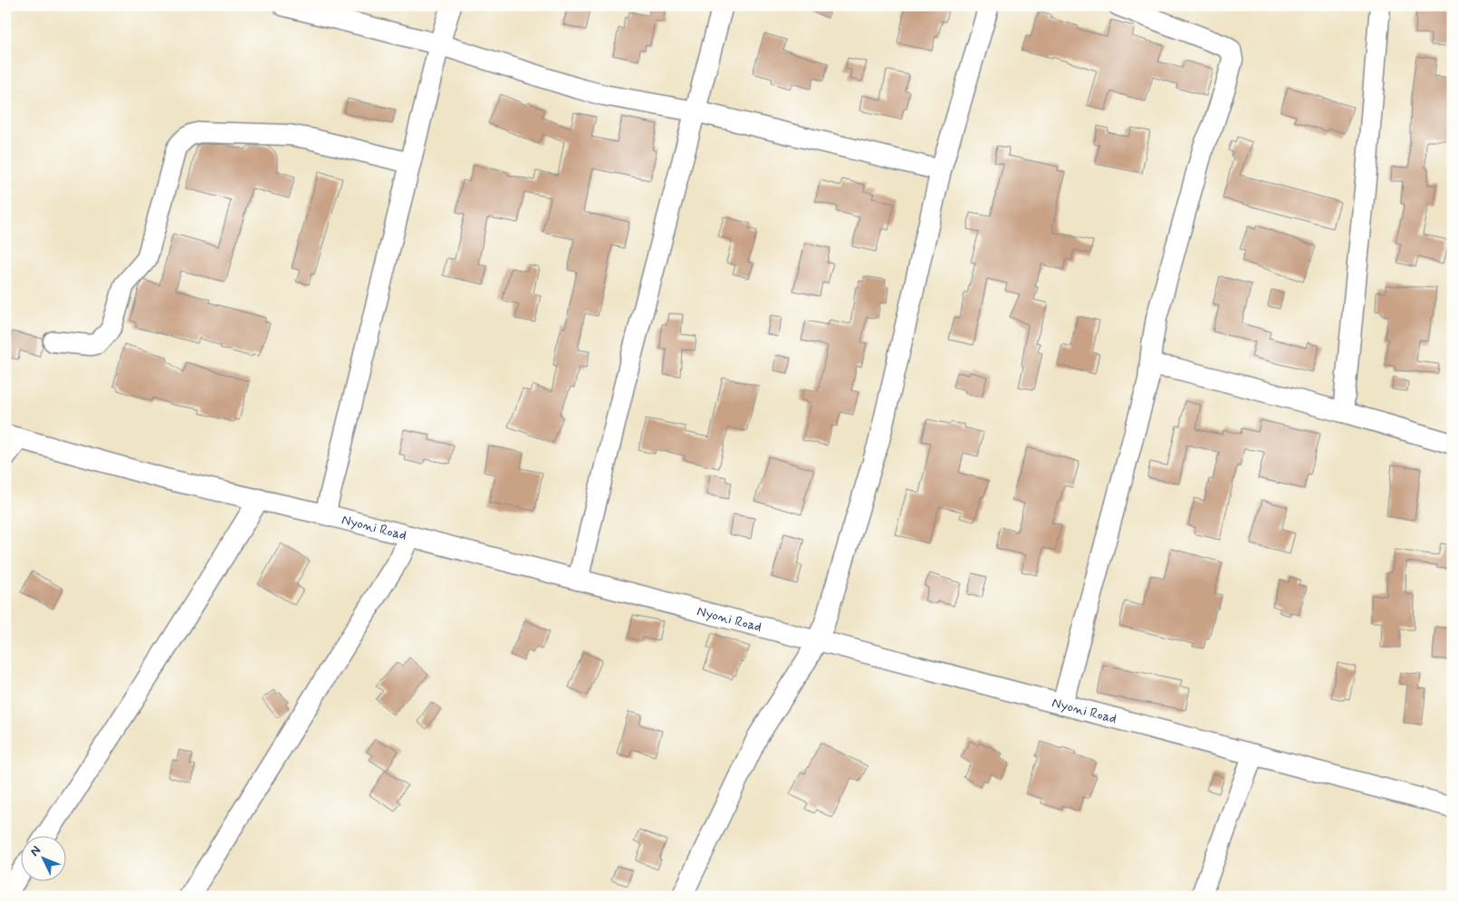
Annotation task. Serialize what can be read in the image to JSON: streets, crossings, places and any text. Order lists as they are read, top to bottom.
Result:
{
  "streets": {
    "street": ["Nyoni Road"]
  },
  "north": "top left"
}
